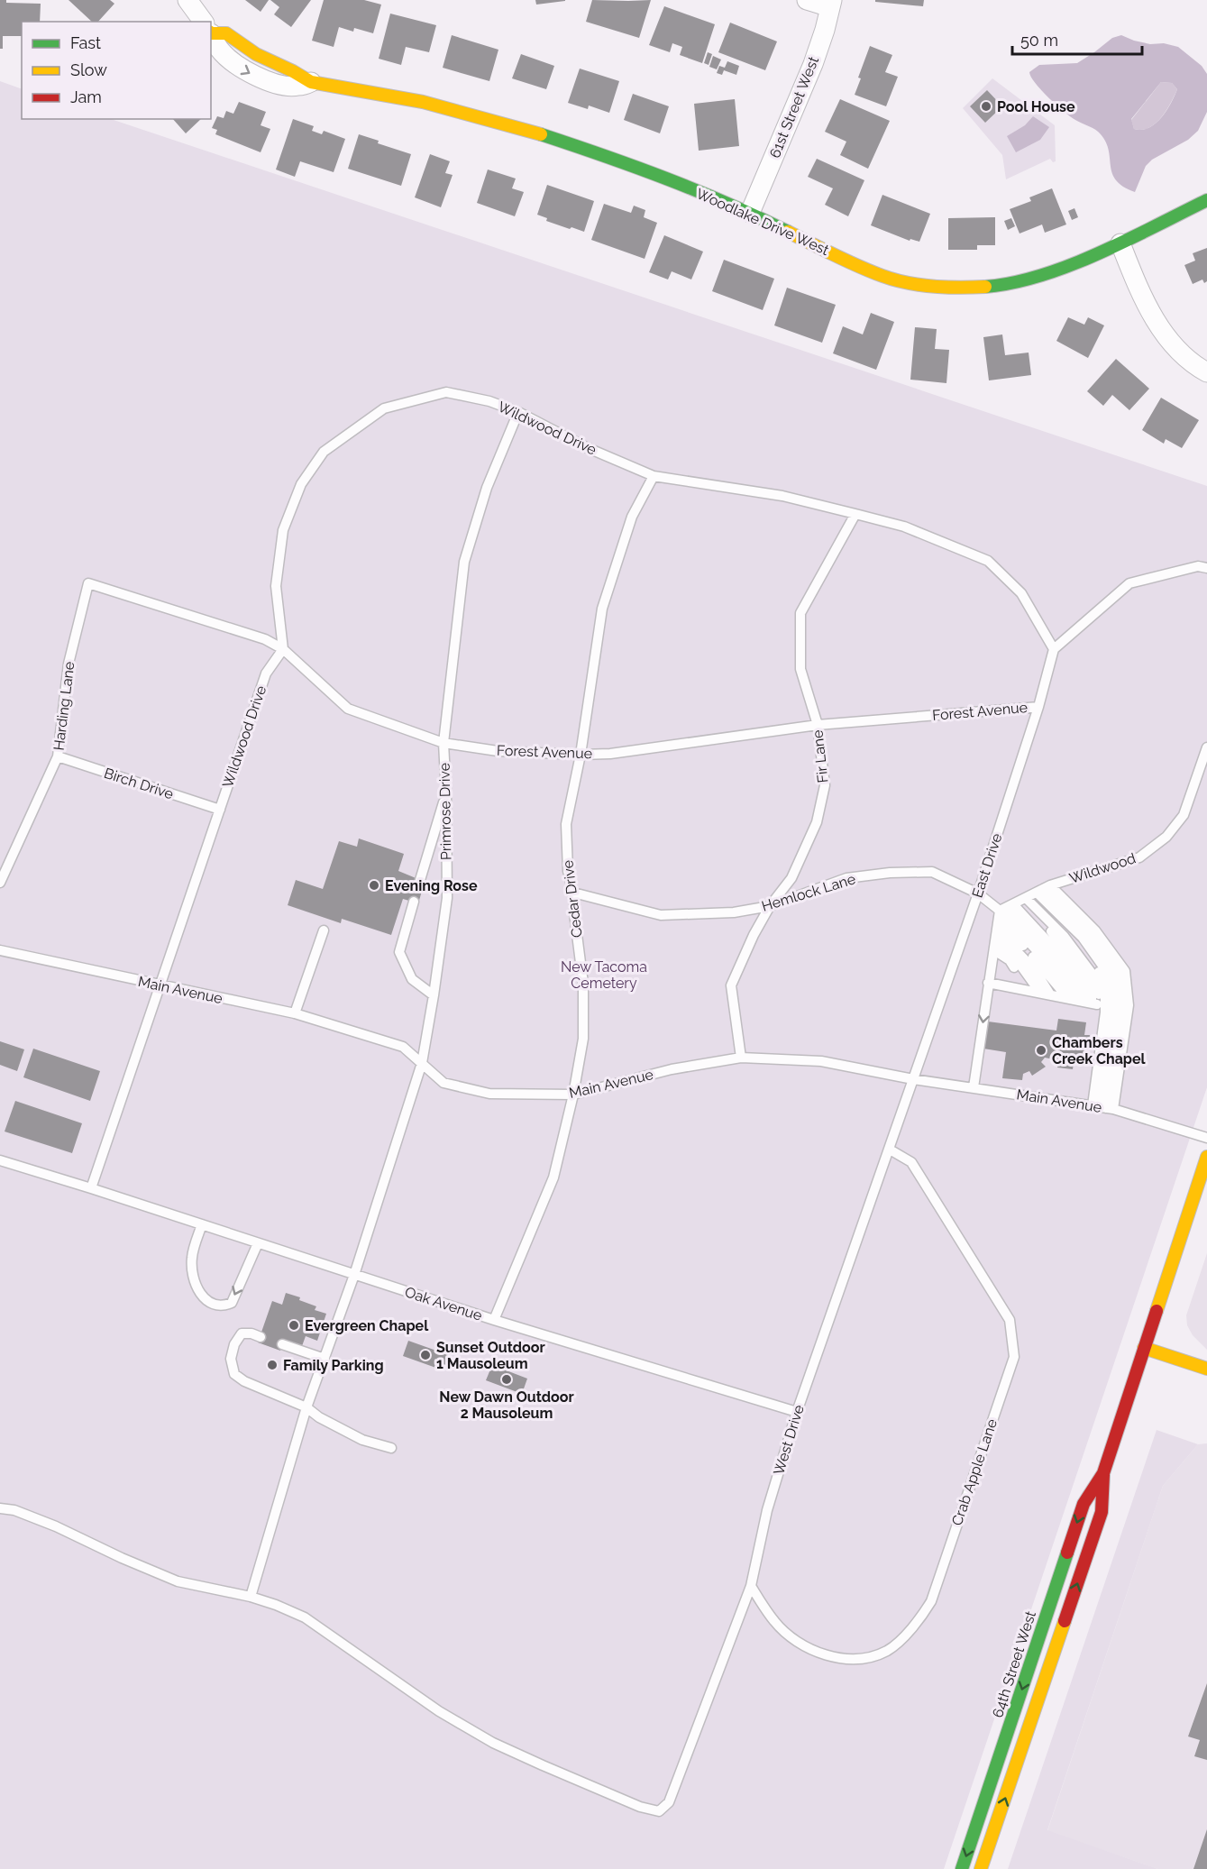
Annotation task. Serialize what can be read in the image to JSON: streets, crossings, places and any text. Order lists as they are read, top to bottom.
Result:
{
  "streets": {
    "street": ["61st Street West", "Woodlake Drive West", "64th Street West"],
    "lane": [
      "Wildwood Drive",
      "Harding Lane",
      "Forest Avenue",
      "Fir Lane",
      "Birch Drive",
      "Primrose Drive",
      "East Drive",
      "Wildwood",
      "Hemlock Lane",
      "Cedar Drive",
      "Main Avenue",
      "Oak Avenue",
      "West Drive",
      "Crab Apple Lane"
    ]
  },
  "crossings": [
    ["61st Street West", "Woodlake Drive West"],
    ["Wildwood Drive", "Forest Avenue"],
    ["Wildwood Drive", "Fir Lane"],
    ["Wildwood Drive", "Birch Drive"],
    ["Wildwood Drive", "Primrose Drive"],
    ["Wildwood Drive", "East Drive"],
    ["Wildwood Drive", "Cedar Drive"],
    ["Wildwood Drive", "Main Avenue"],
    ["Wildwood Drive", "Oak Avenue"],
    ["Harding Lane", "Forest Avenue"],
    ["Harding Lane", "Birch Drive"],
    ["Forest Avenue", "Fir Lane"],
    ["Forest Avenue", "Primrose Drive"],
    ["Forest Avenue", "East Drive"],
    ["Forest Avenue", "Cedar Drive"],
    ["Fir Lane", "Hemlock Lane"],
    ["Fir Lane", "Main Avenue"],
    ["Primrose Drive", "Main Avenue"],
    ["Primrose Drive", "Oak Avenue"],
    ["Primrose Drive", "West Drive"],
    ["East Drive", "Hemlock Lane"],
    ["East Drive", "Main Avenue"],
    ["East Drive", "West Drive"],
    ["Hemlock Lane", "Cedar Drive"],
    ["Cedar Drive", "Main Avenue"],
    ["Cedar Drive", "Oak Avenue"],
    ["Main Avenue", "West Drive"],
    ["Oak Avenue", "West Drive"],
    ["West Drive", "Crab Apple Lane"]
  ],
  "parks": ["New Tacoma Cemetery"],
  "places": [
    "Pool House",
    "Evening Rose",
    "Chambers Creek Chapel",
    "Evergreen Chapel",
    "Sunset Outdoor 1 Mausoleum",
    "Family Parking",
    "New Dawn Outdoor 2 Mausoleum"
  ],
  "legend": ["Fast", "Slow", "Jam"],
  "scale_bar": "50 m"
}
